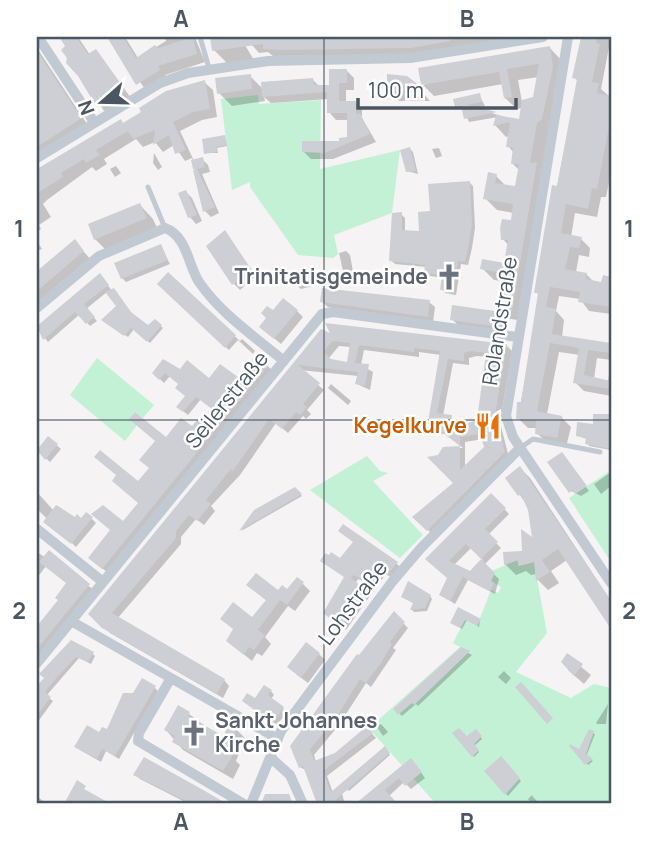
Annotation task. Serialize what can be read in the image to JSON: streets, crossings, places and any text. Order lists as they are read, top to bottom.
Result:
{
  "streets": {
    "street": ["Rolandstraße", "Seilerstraße", "Lohstraße"]
  },
  "crossings": [
    ["Rolandstraße", "Seilerstraße"],
    ["Rolandstraße", "Lohstraße"]
  ],
  "places": {
    "church": ["Trinitatisgemeinde", "Sankt Johannes Kirche"],
    "restaurant": ["Kegelkurve"]
  },
  "scale_bar": "100 m",
  "north": "left",
  "grid": {
    "columns": ["A", "B"],
    "rows": ["1", "2"]
  }
}
